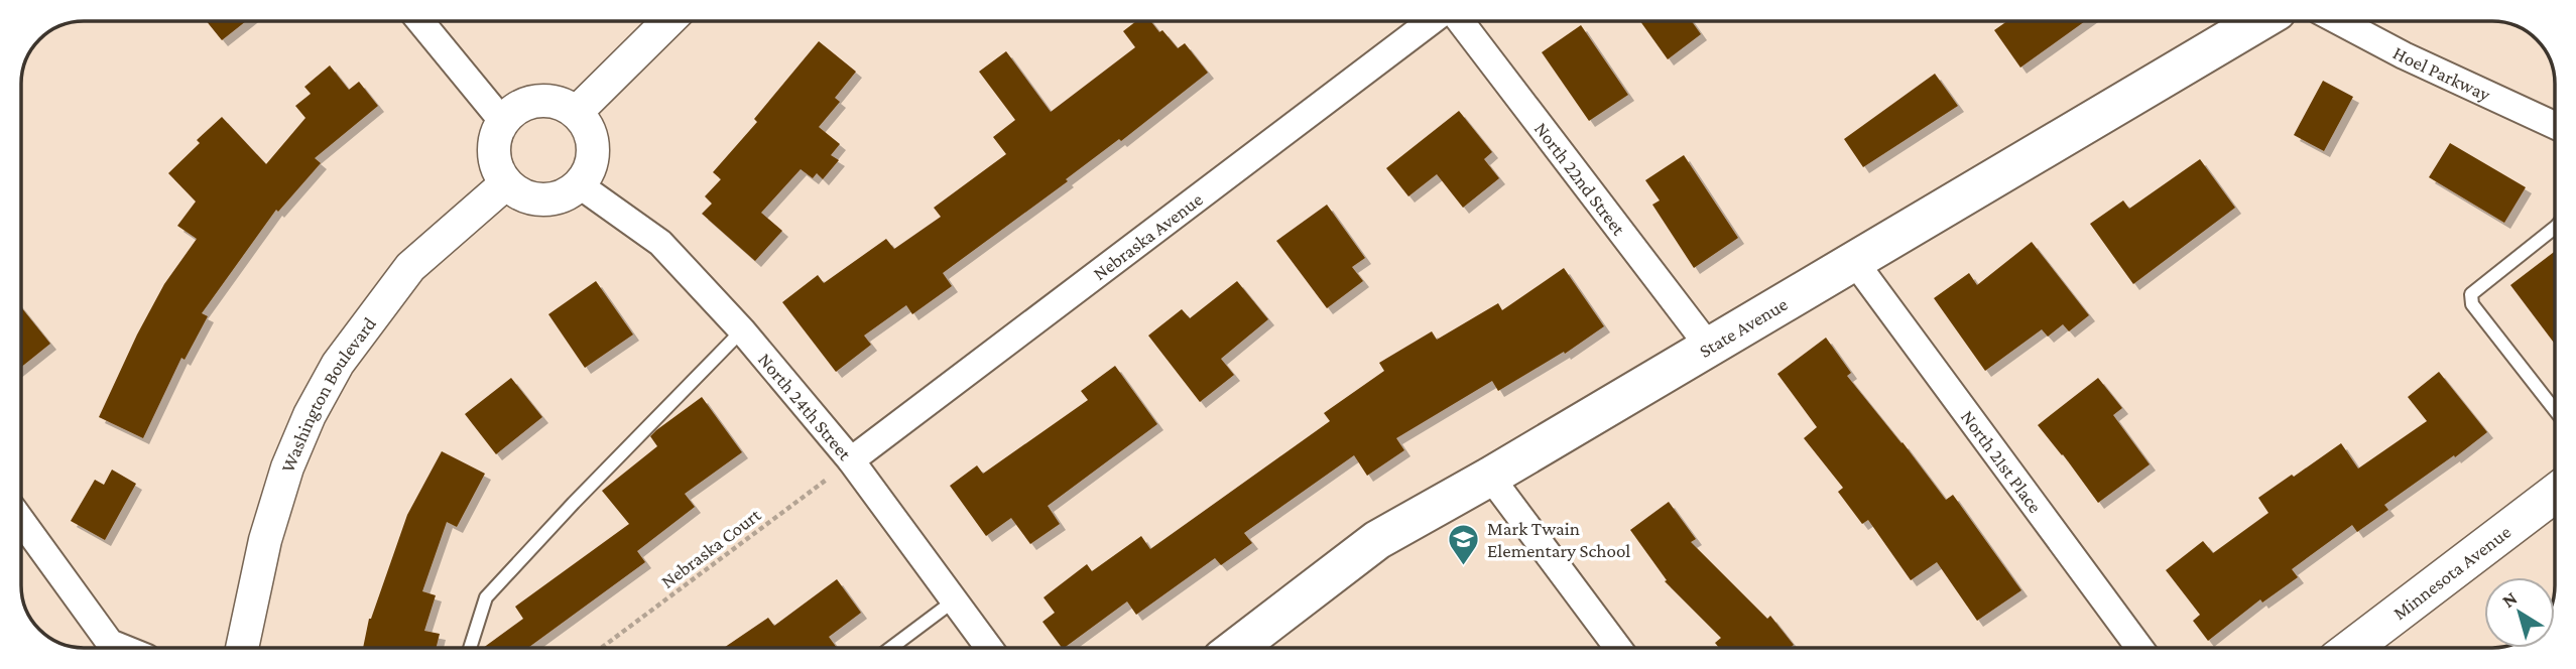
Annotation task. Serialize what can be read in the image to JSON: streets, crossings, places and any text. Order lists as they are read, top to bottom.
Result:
{
  "streets": {
    "main road": ["State Avenue", "Minnesota Avenue"],
    "street": [
      "Hoel Parkway",
      "North 22nd Street",
      "Nebraska Avenue",
      "Washington Boulevard",
      "North 24th Street",
      "North 21st Place"
    ],
    "path": ["Nebraska Court"]
  },
  "crossings": [
    ["North 22nd Street", "State Avenue"],
    ["Nebraska Avenue", "North 24th Street"],
    ["Nebraska Avenue", "Nebraska Court"],
    ["State Avenue", "North 21st Place"],
    ["Washington Boulevard", "North 24th Street"],
    ["North 24th Street", "Nebraska Court"]
  ],
  "places": {
    "school or university": ["Mark Twain Elementary School"]
  },
  "north": "top left"
}
